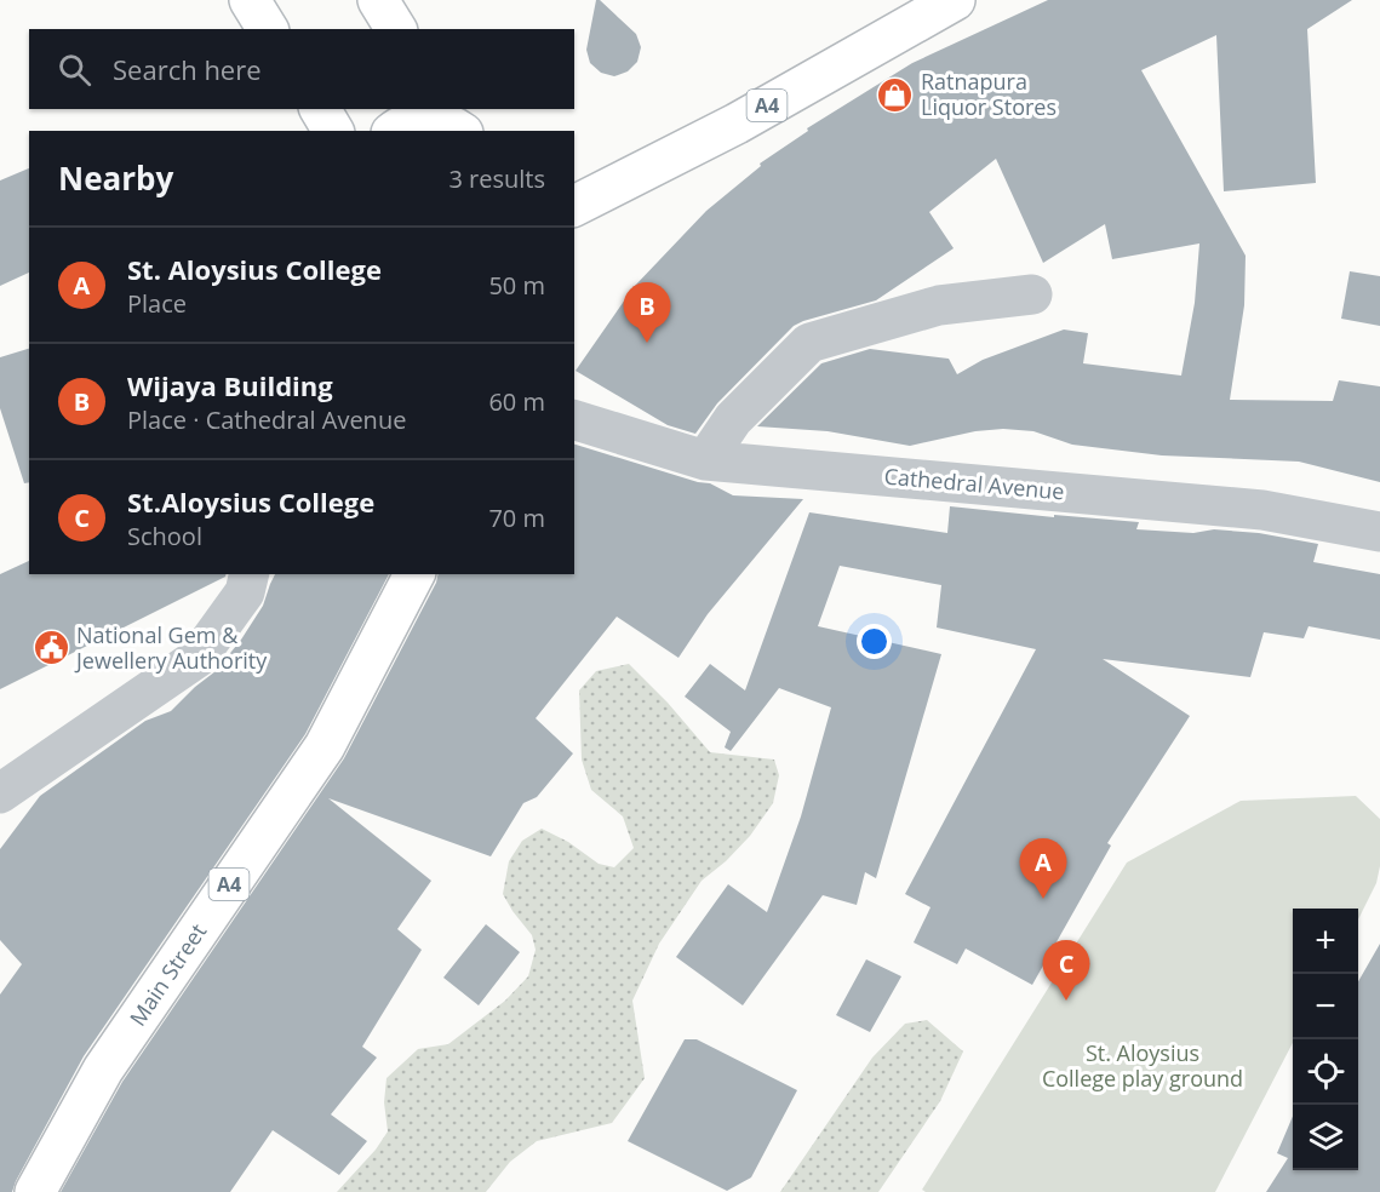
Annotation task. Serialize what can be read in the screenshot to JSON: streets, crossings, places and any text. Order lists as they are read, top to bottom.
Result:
{
  "streets": {
    "main road": ["A4", "Main Street"],
    "street": ["Cathedral Avenue"]
  },
  "parks": ["St. Aloysius College play ground"],
  "places": {
    "shop": ["Ratnapura Liquor Stores"],
    "public building": ["National Gem & Jewellery Authority"]
  },
  "page": {
    "search": "Search here",
    "heading": ["Nearby", "3 results"],
    "list": [
      {
        "mark": "A",
        "name": "St. Aloysius College",
        "note": "Place",
        "value": "50 m"
      },
      {
        "mark": "B",
        "name": "Wijaya Building",
        "note": "Place · Cathedral Avenue",
        "value": "60 m"
      },
      {
        "mark": "C",
        "name": "St.Aloysius College",
        "note": "School",
        "value": "70 m"
      }
    ],
    "pins": ["B", "A", "C"],
    "map_buttons": ["+", "−"]
  }
}
